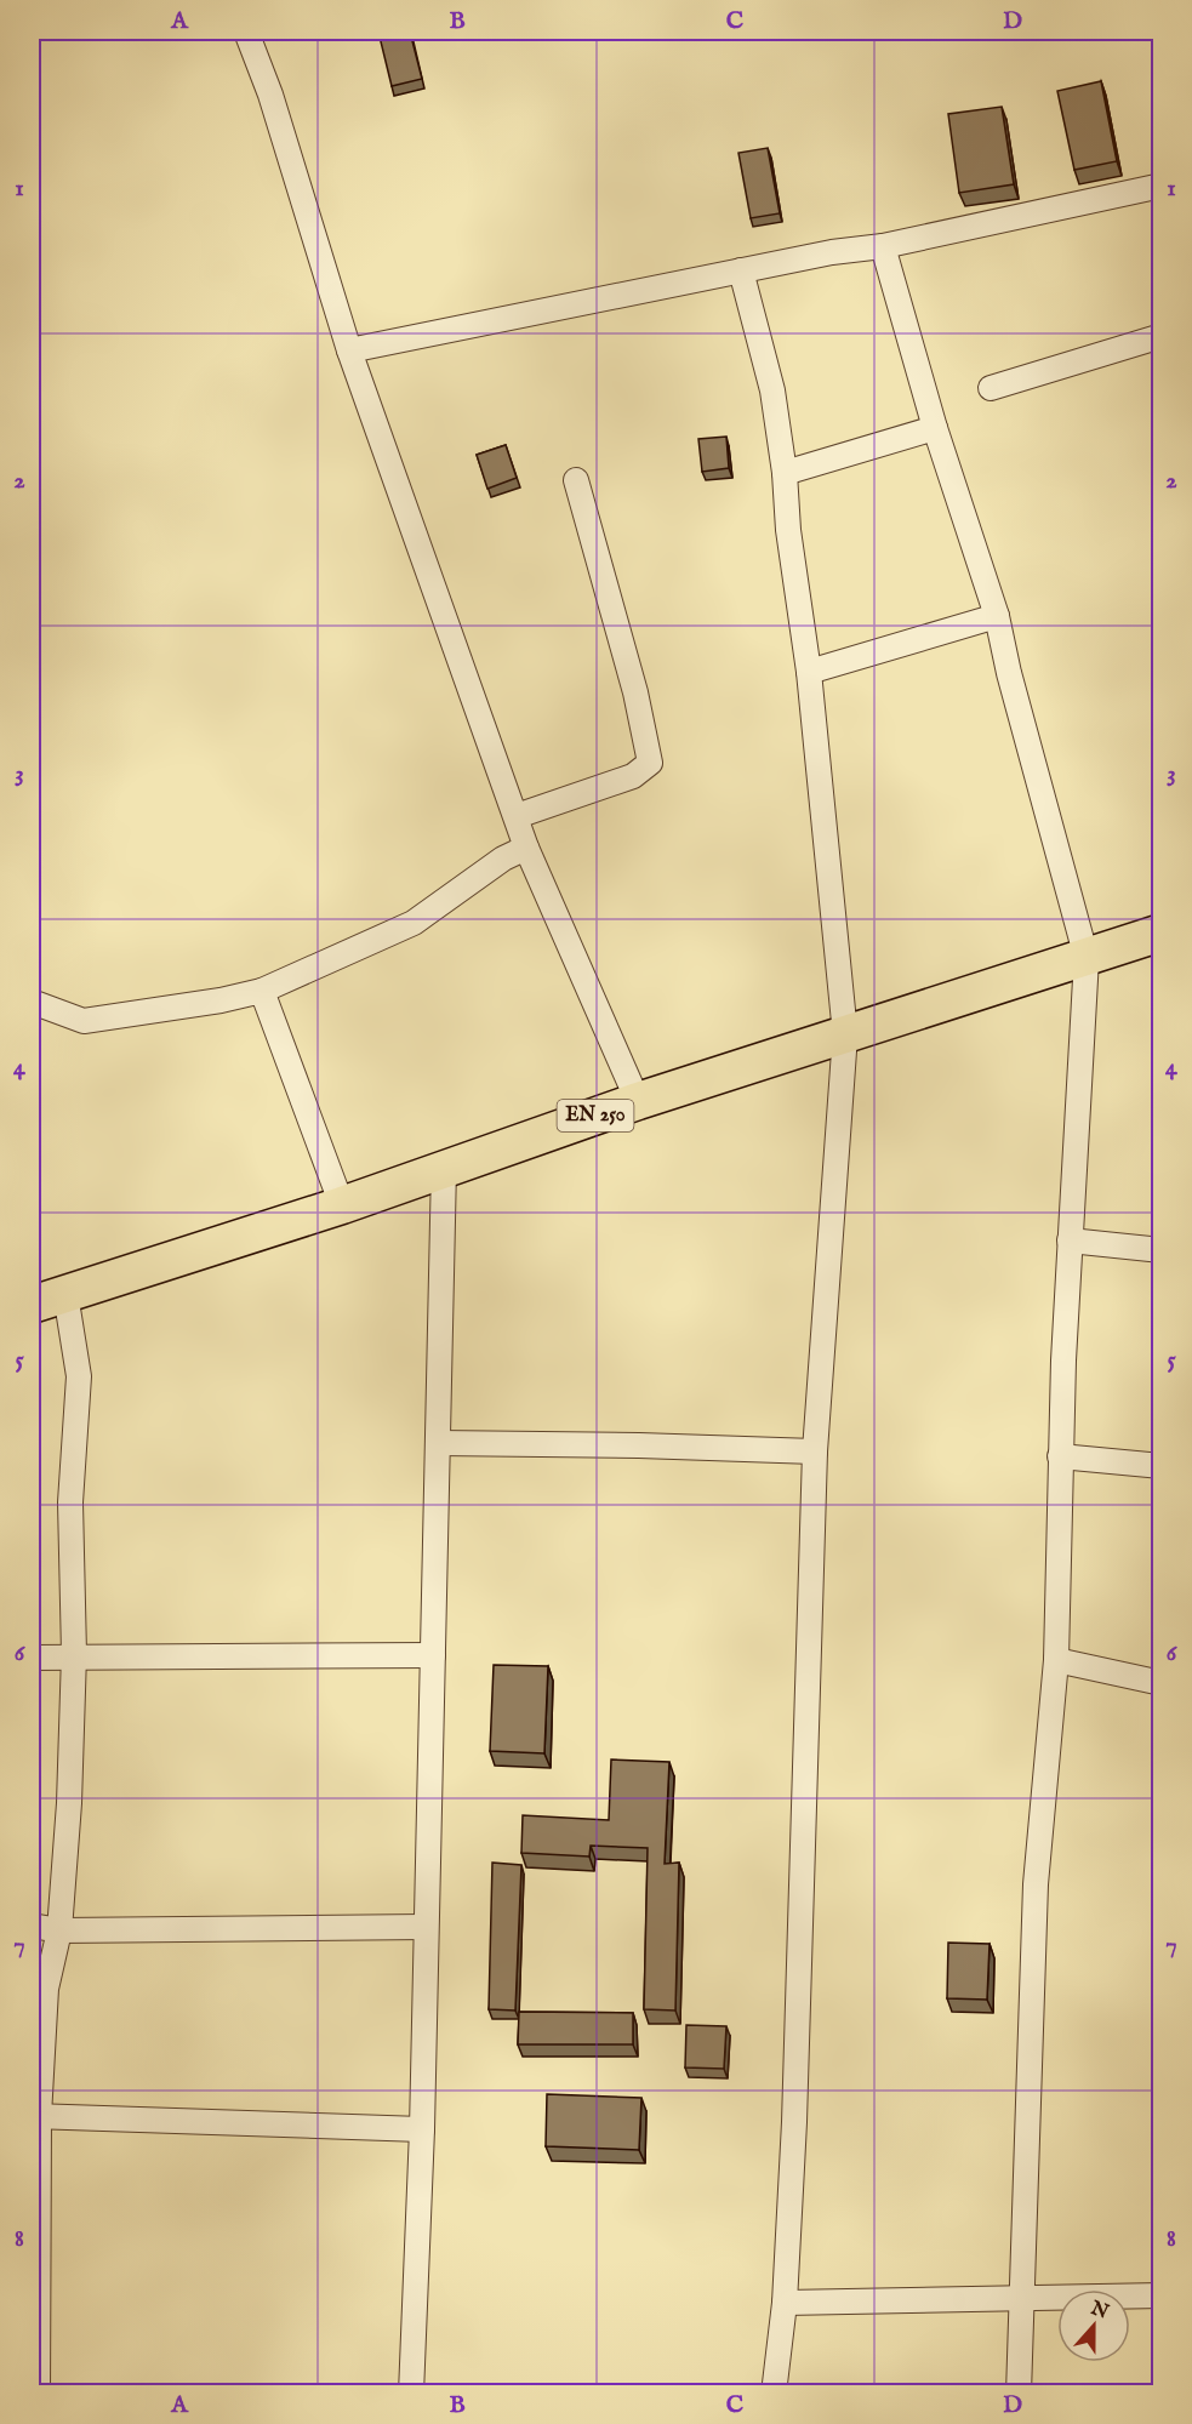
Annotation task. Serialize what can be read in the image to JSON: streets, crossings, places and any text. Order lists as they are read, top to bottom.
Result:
{
  "streets": {
    "main road": ["EN 250"]
  },
  "north": "top",
  "grid": {
    "columns": [
      "A",
      "B",
      "C",
      "D"
    ],
    "rows": [
      "1",
      "2",
      "3",
      "4",
      "5",
      "6",
      "7",
      "8"
    ]
  }
}
